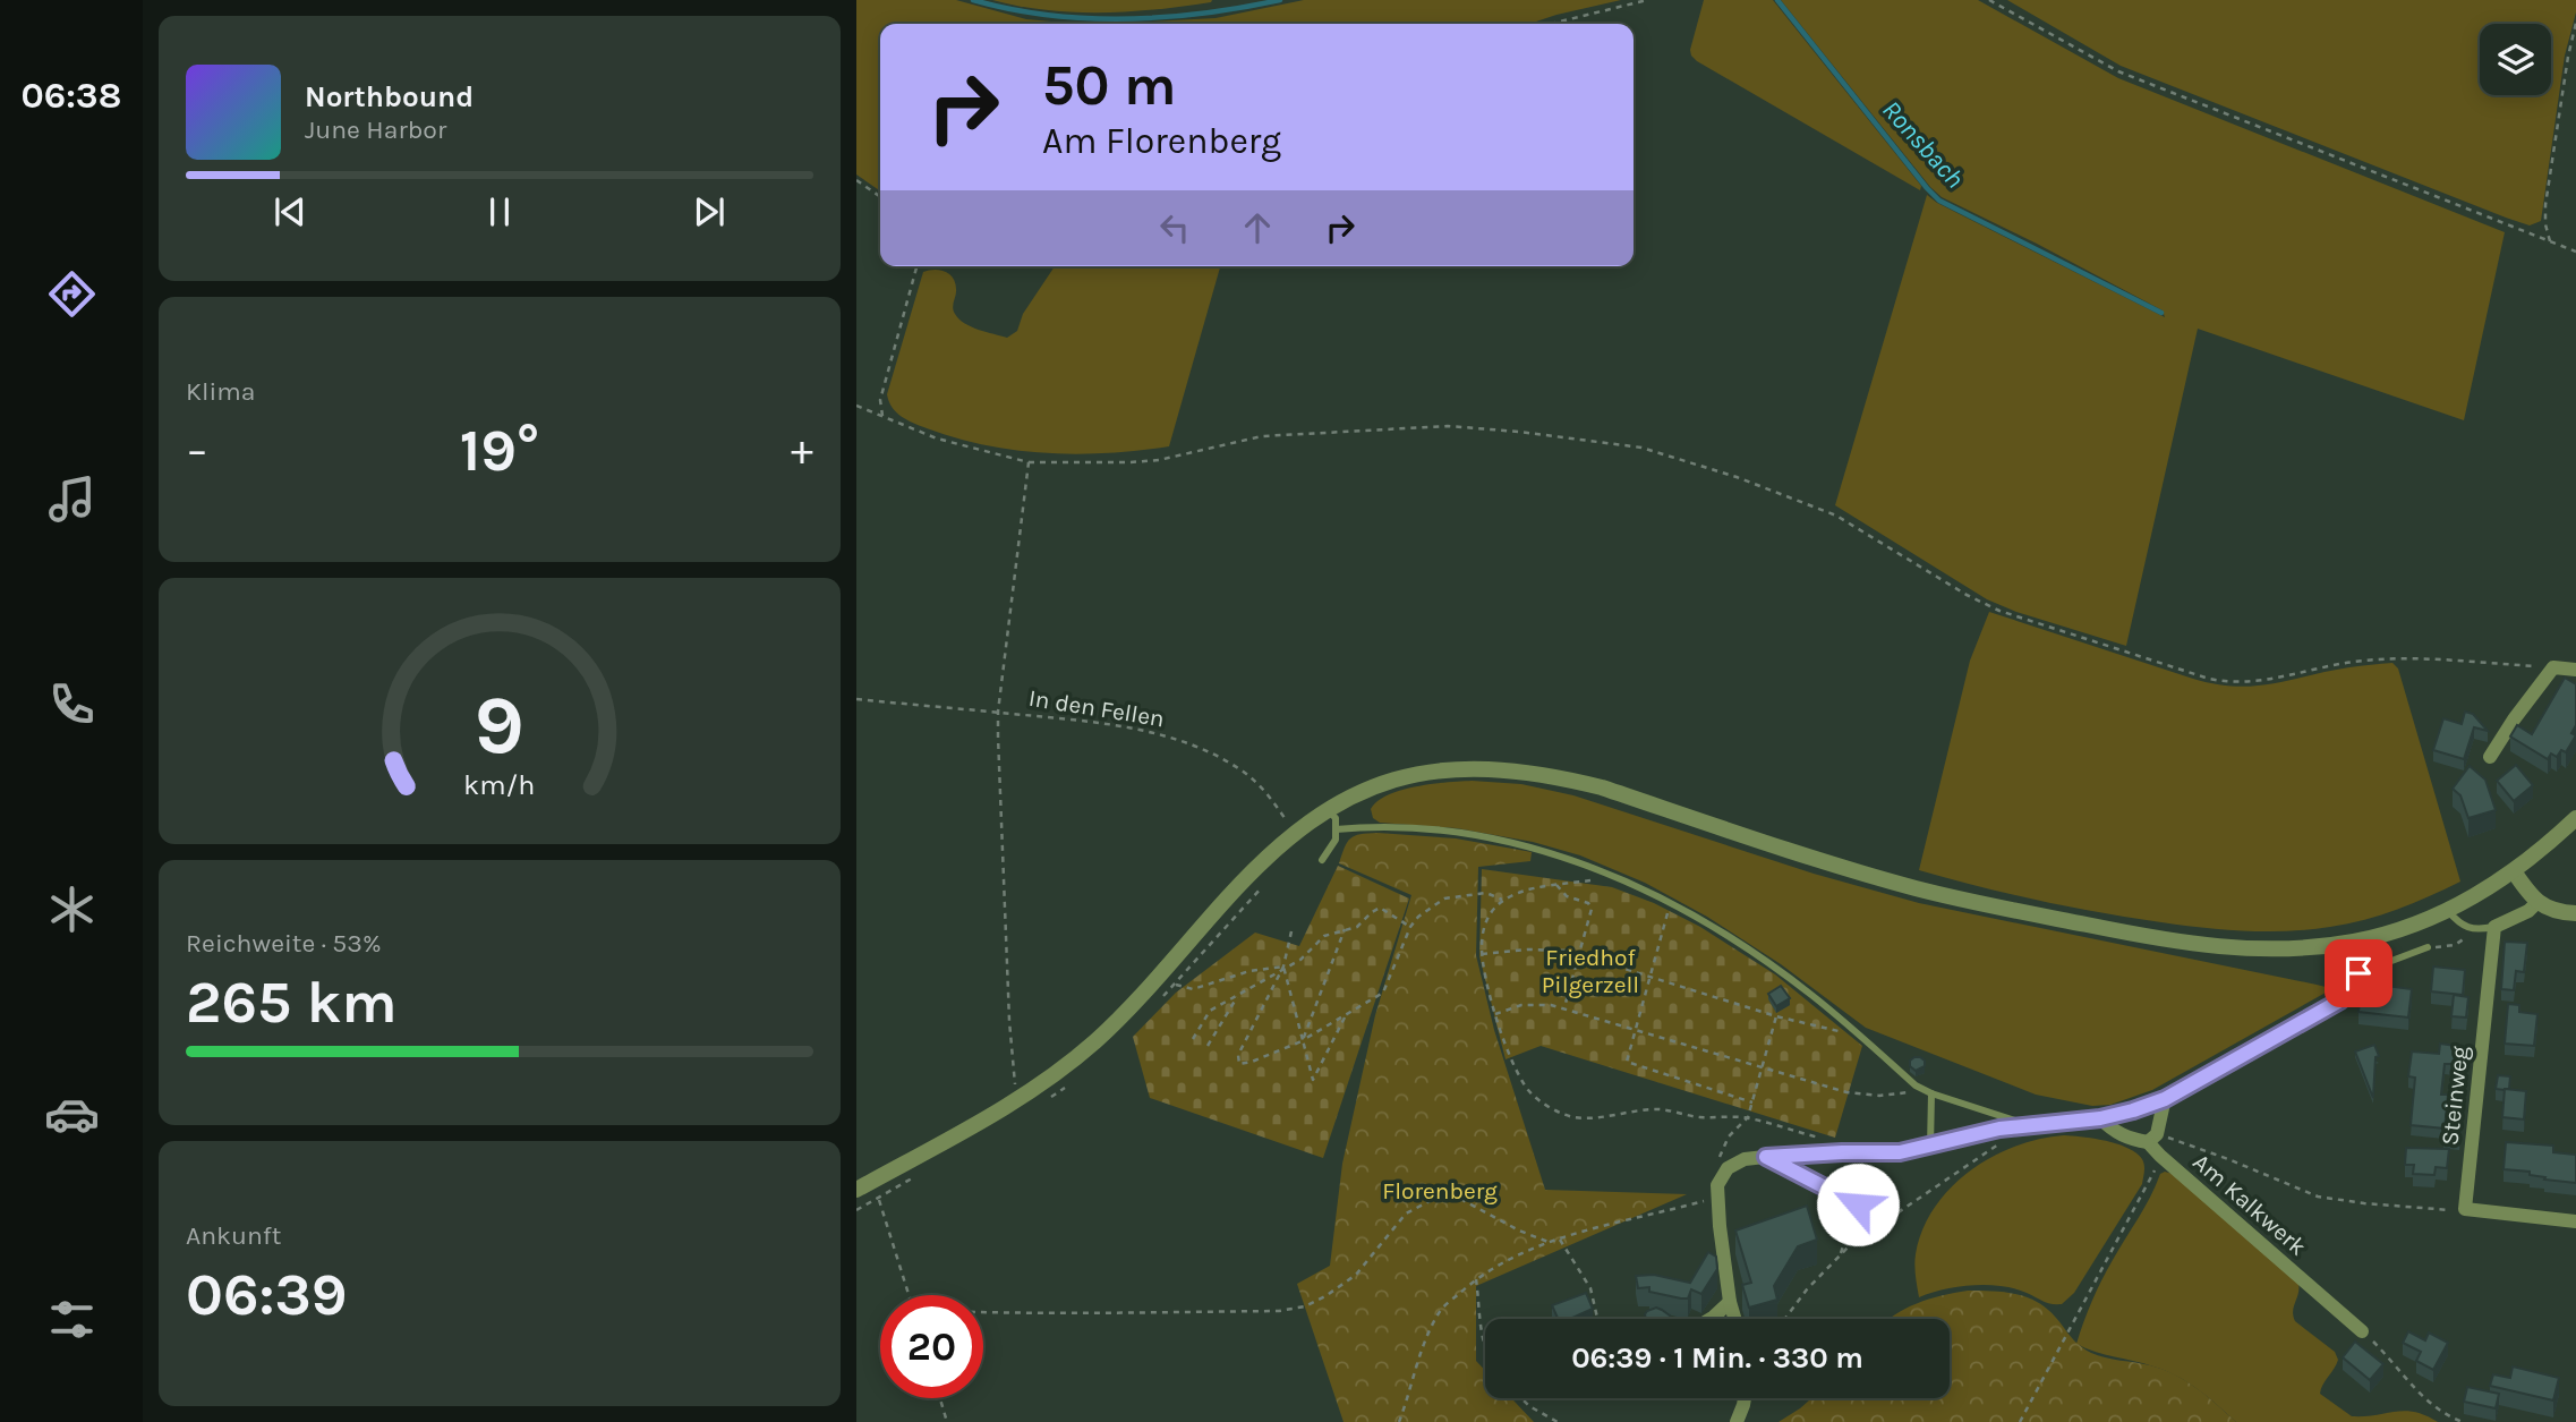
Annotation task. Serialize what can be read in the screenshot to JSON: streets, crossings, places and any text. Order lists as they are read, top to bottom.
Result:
{
  "streets": {
    "street": ["Steinweg", "Am Kalkwerk"],
    "path": ["In den Fellen"]
  },
  "water": ["Ronsbach"],
  "parks": ["Friedhof Pilgerzell", "Florenberg"],
  "page": {
    "tabs": "06:38",
    "turn": ["50 m", "Am Florenberg"],
    "song": ["Northbound", "June Harbor"],
    "tile": [
      "Klima",
      ["Reichweite · 53%", "265 km"],
      ["Ankunft", "06:39"]
    ],
    "heat": ["−", "19°", "+"],
    "limit": "20",
    "trip": "06:39 · 1 Min. · 330 m",
    "gauge": ["9", "km/h"]
  }
}
